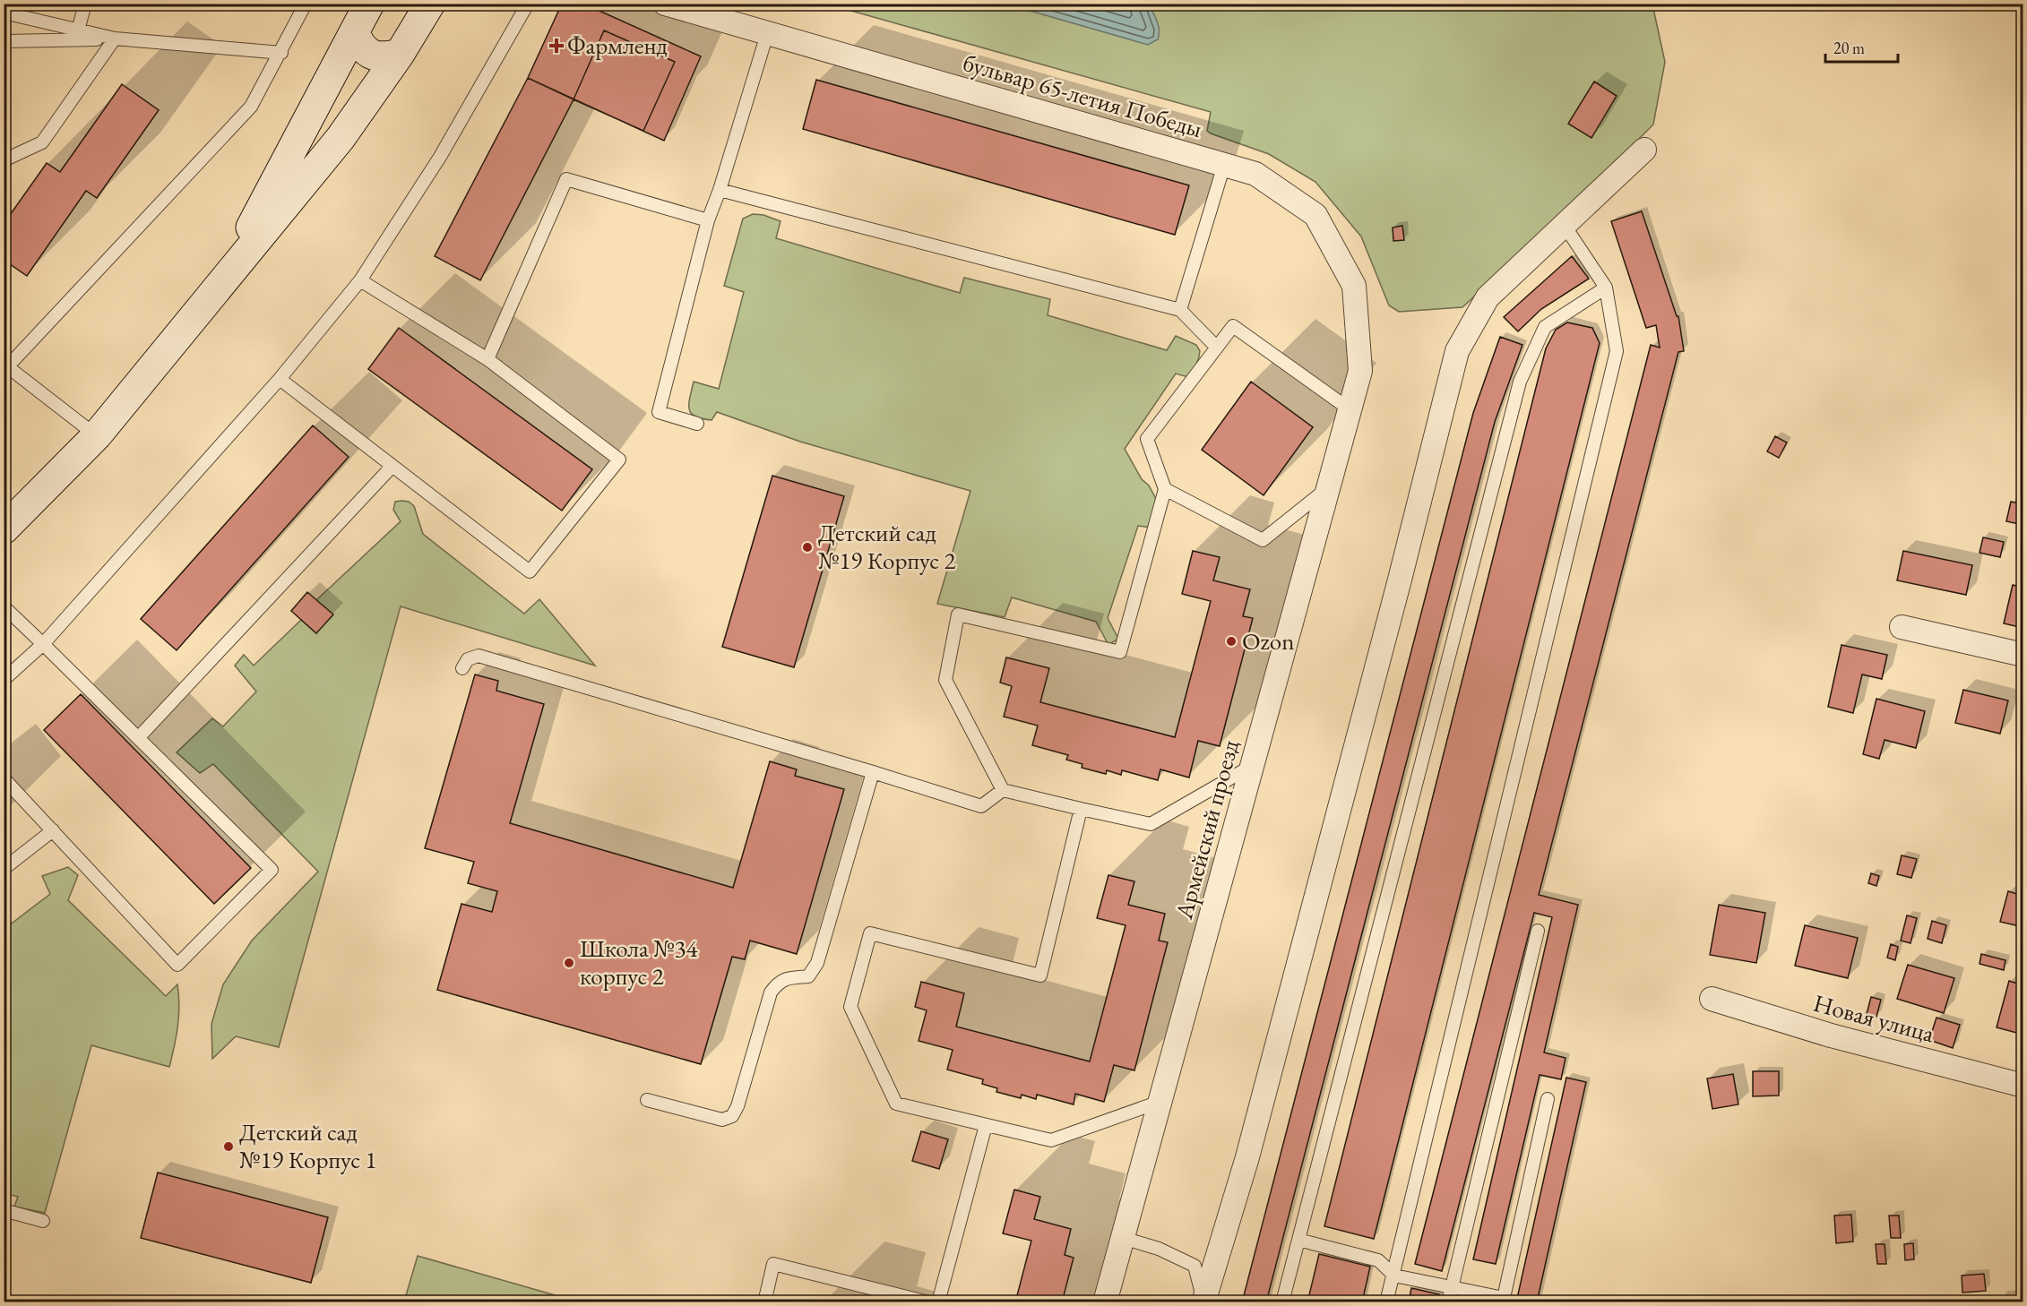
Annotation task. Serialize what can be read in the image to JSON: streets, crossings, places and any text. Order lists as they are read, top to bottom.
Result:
{
  "streets": {
    "street": ["бульвар 65-летия Победы", "Армейский проезд", "Новая улица"]
  },
  "crossings": [
    ["бульвар 65-летия Победы", "Армейский проезд"]
  ],
  "places": {
    "health": ["Фармленд"],
    "other": [
      "Детский сад №19 Корпус 2",
      "Ozon",
      "Школа №34 корпус 2",
      "Детский сад №19 Корпус 1"
    ]
  },
  "scale_bar": "20 m"
}
